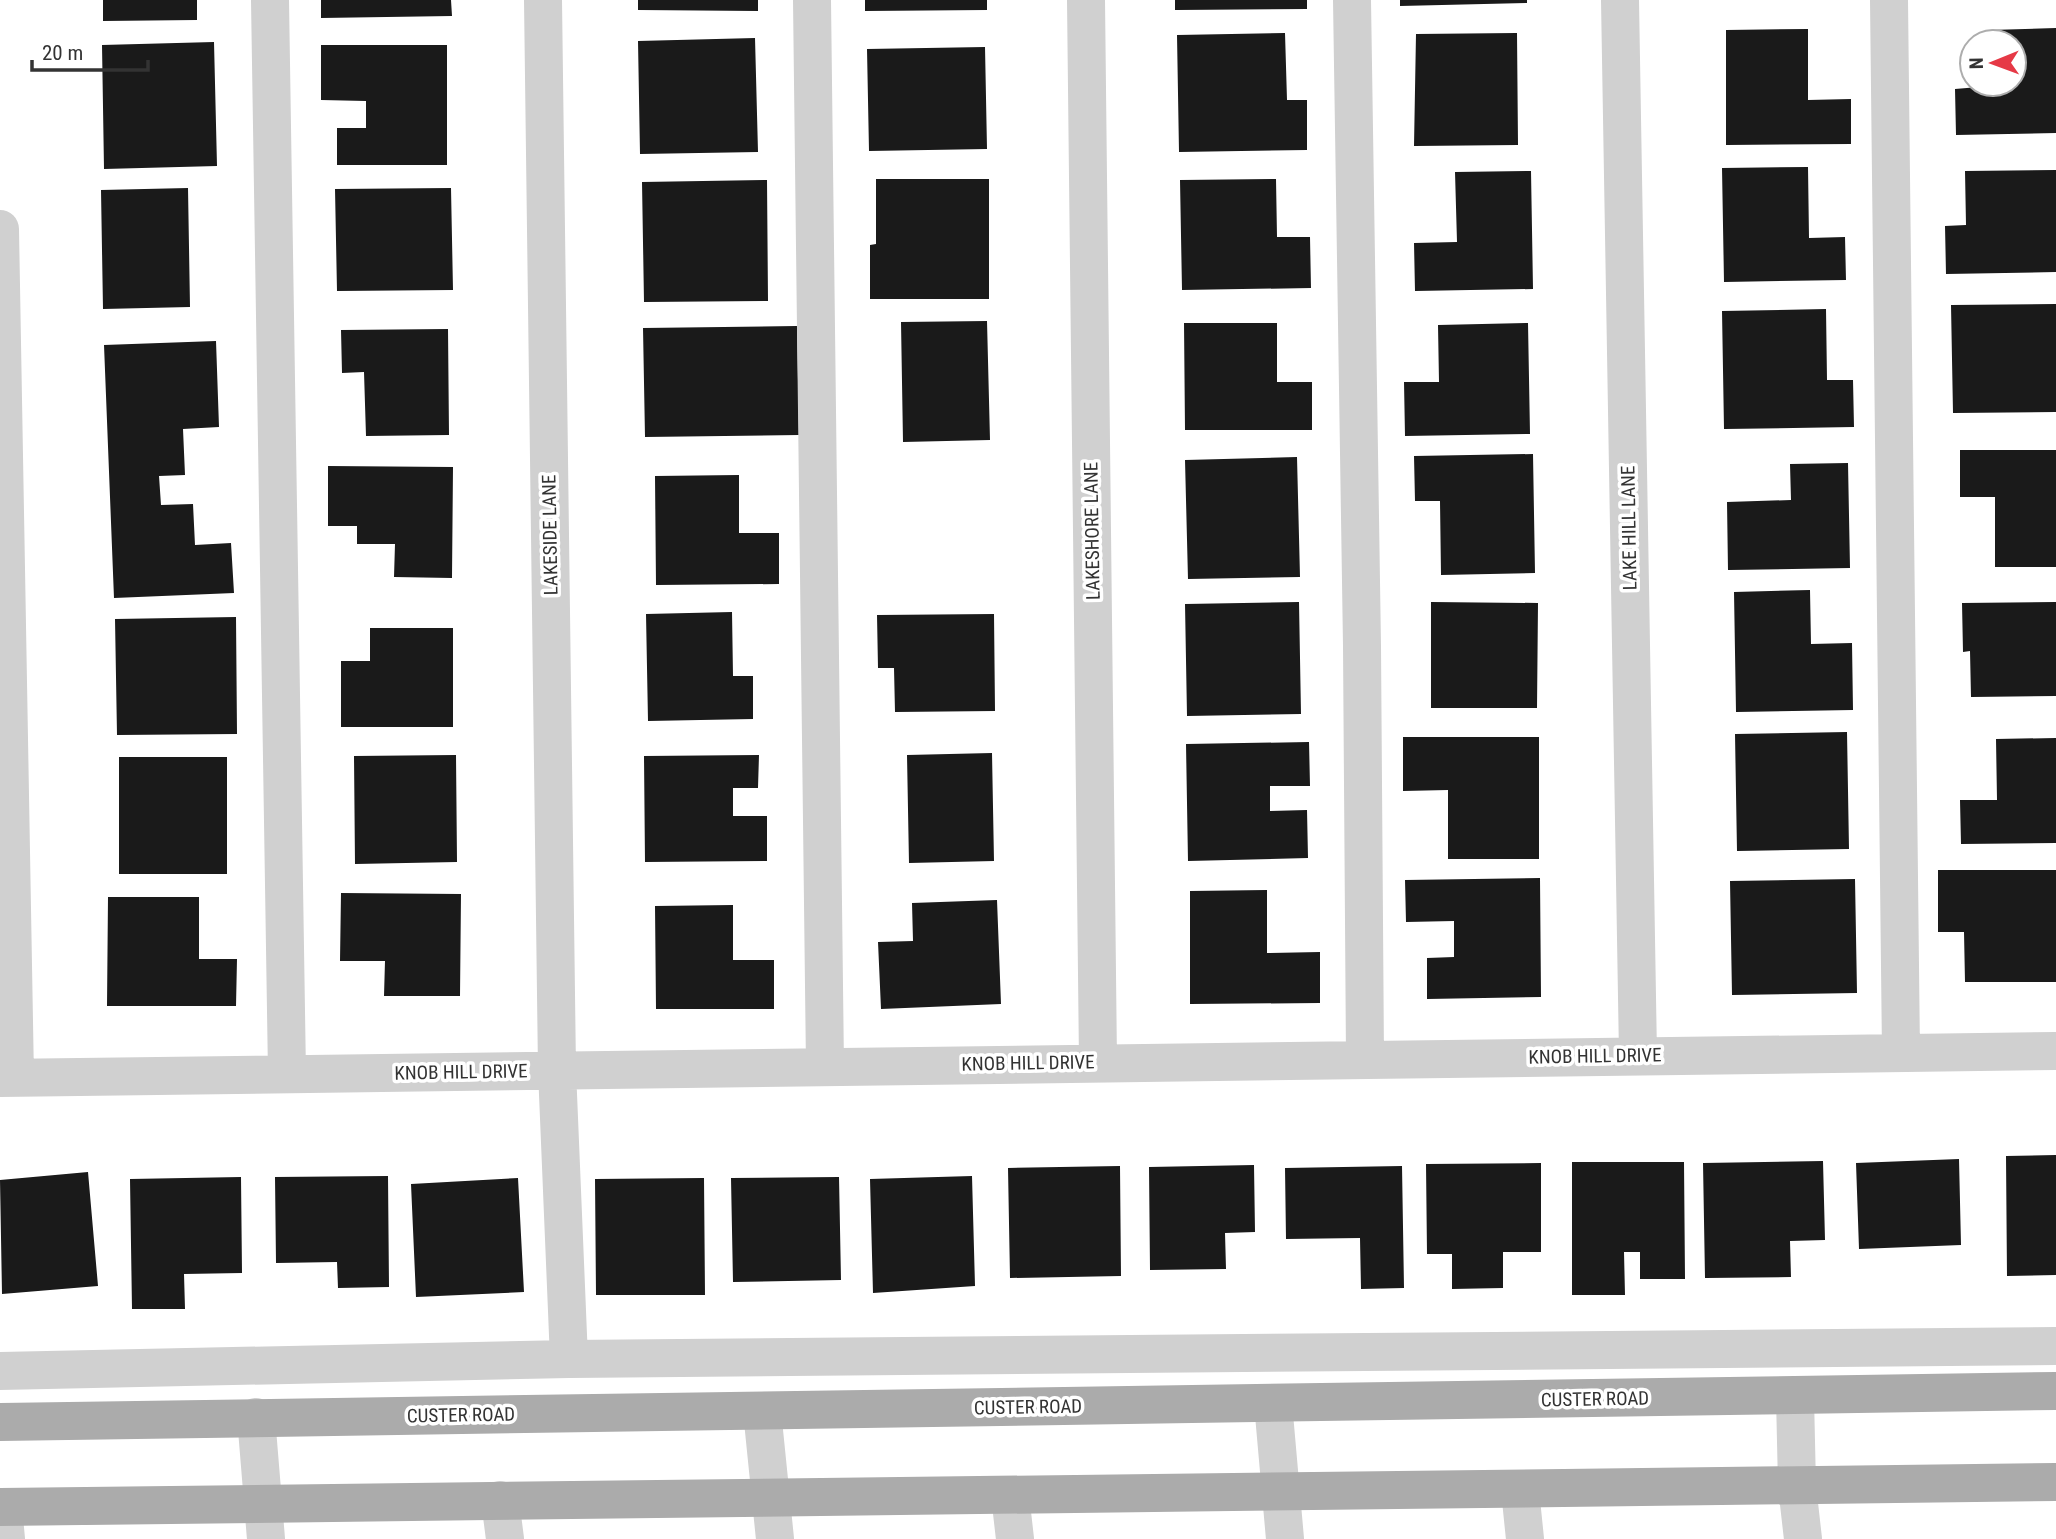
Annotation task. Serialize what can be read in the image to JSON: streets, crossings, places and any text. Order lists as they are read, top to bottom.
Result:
{
  "streets": {
    "main road": ["CUSTER ROAD"],
    "street": [
      "LAKE HILL LANE",
      "LAKESHORE LANE",
      "LAKESIDE LANE",
      "KNOB HILL DRIVE"
    ]
  },
  "crossings": [
    ["LAKE HILL LANE", "KNOB HILL DRIVE"],
    ["LAKESHORE LANE", "KNOB HILL DRIVE"],
    ["LAKESIDE LANE", "KNOB HILL DRIVE"]
  ],
  "scale_bar": "20 m",
  "north": "left"
}
